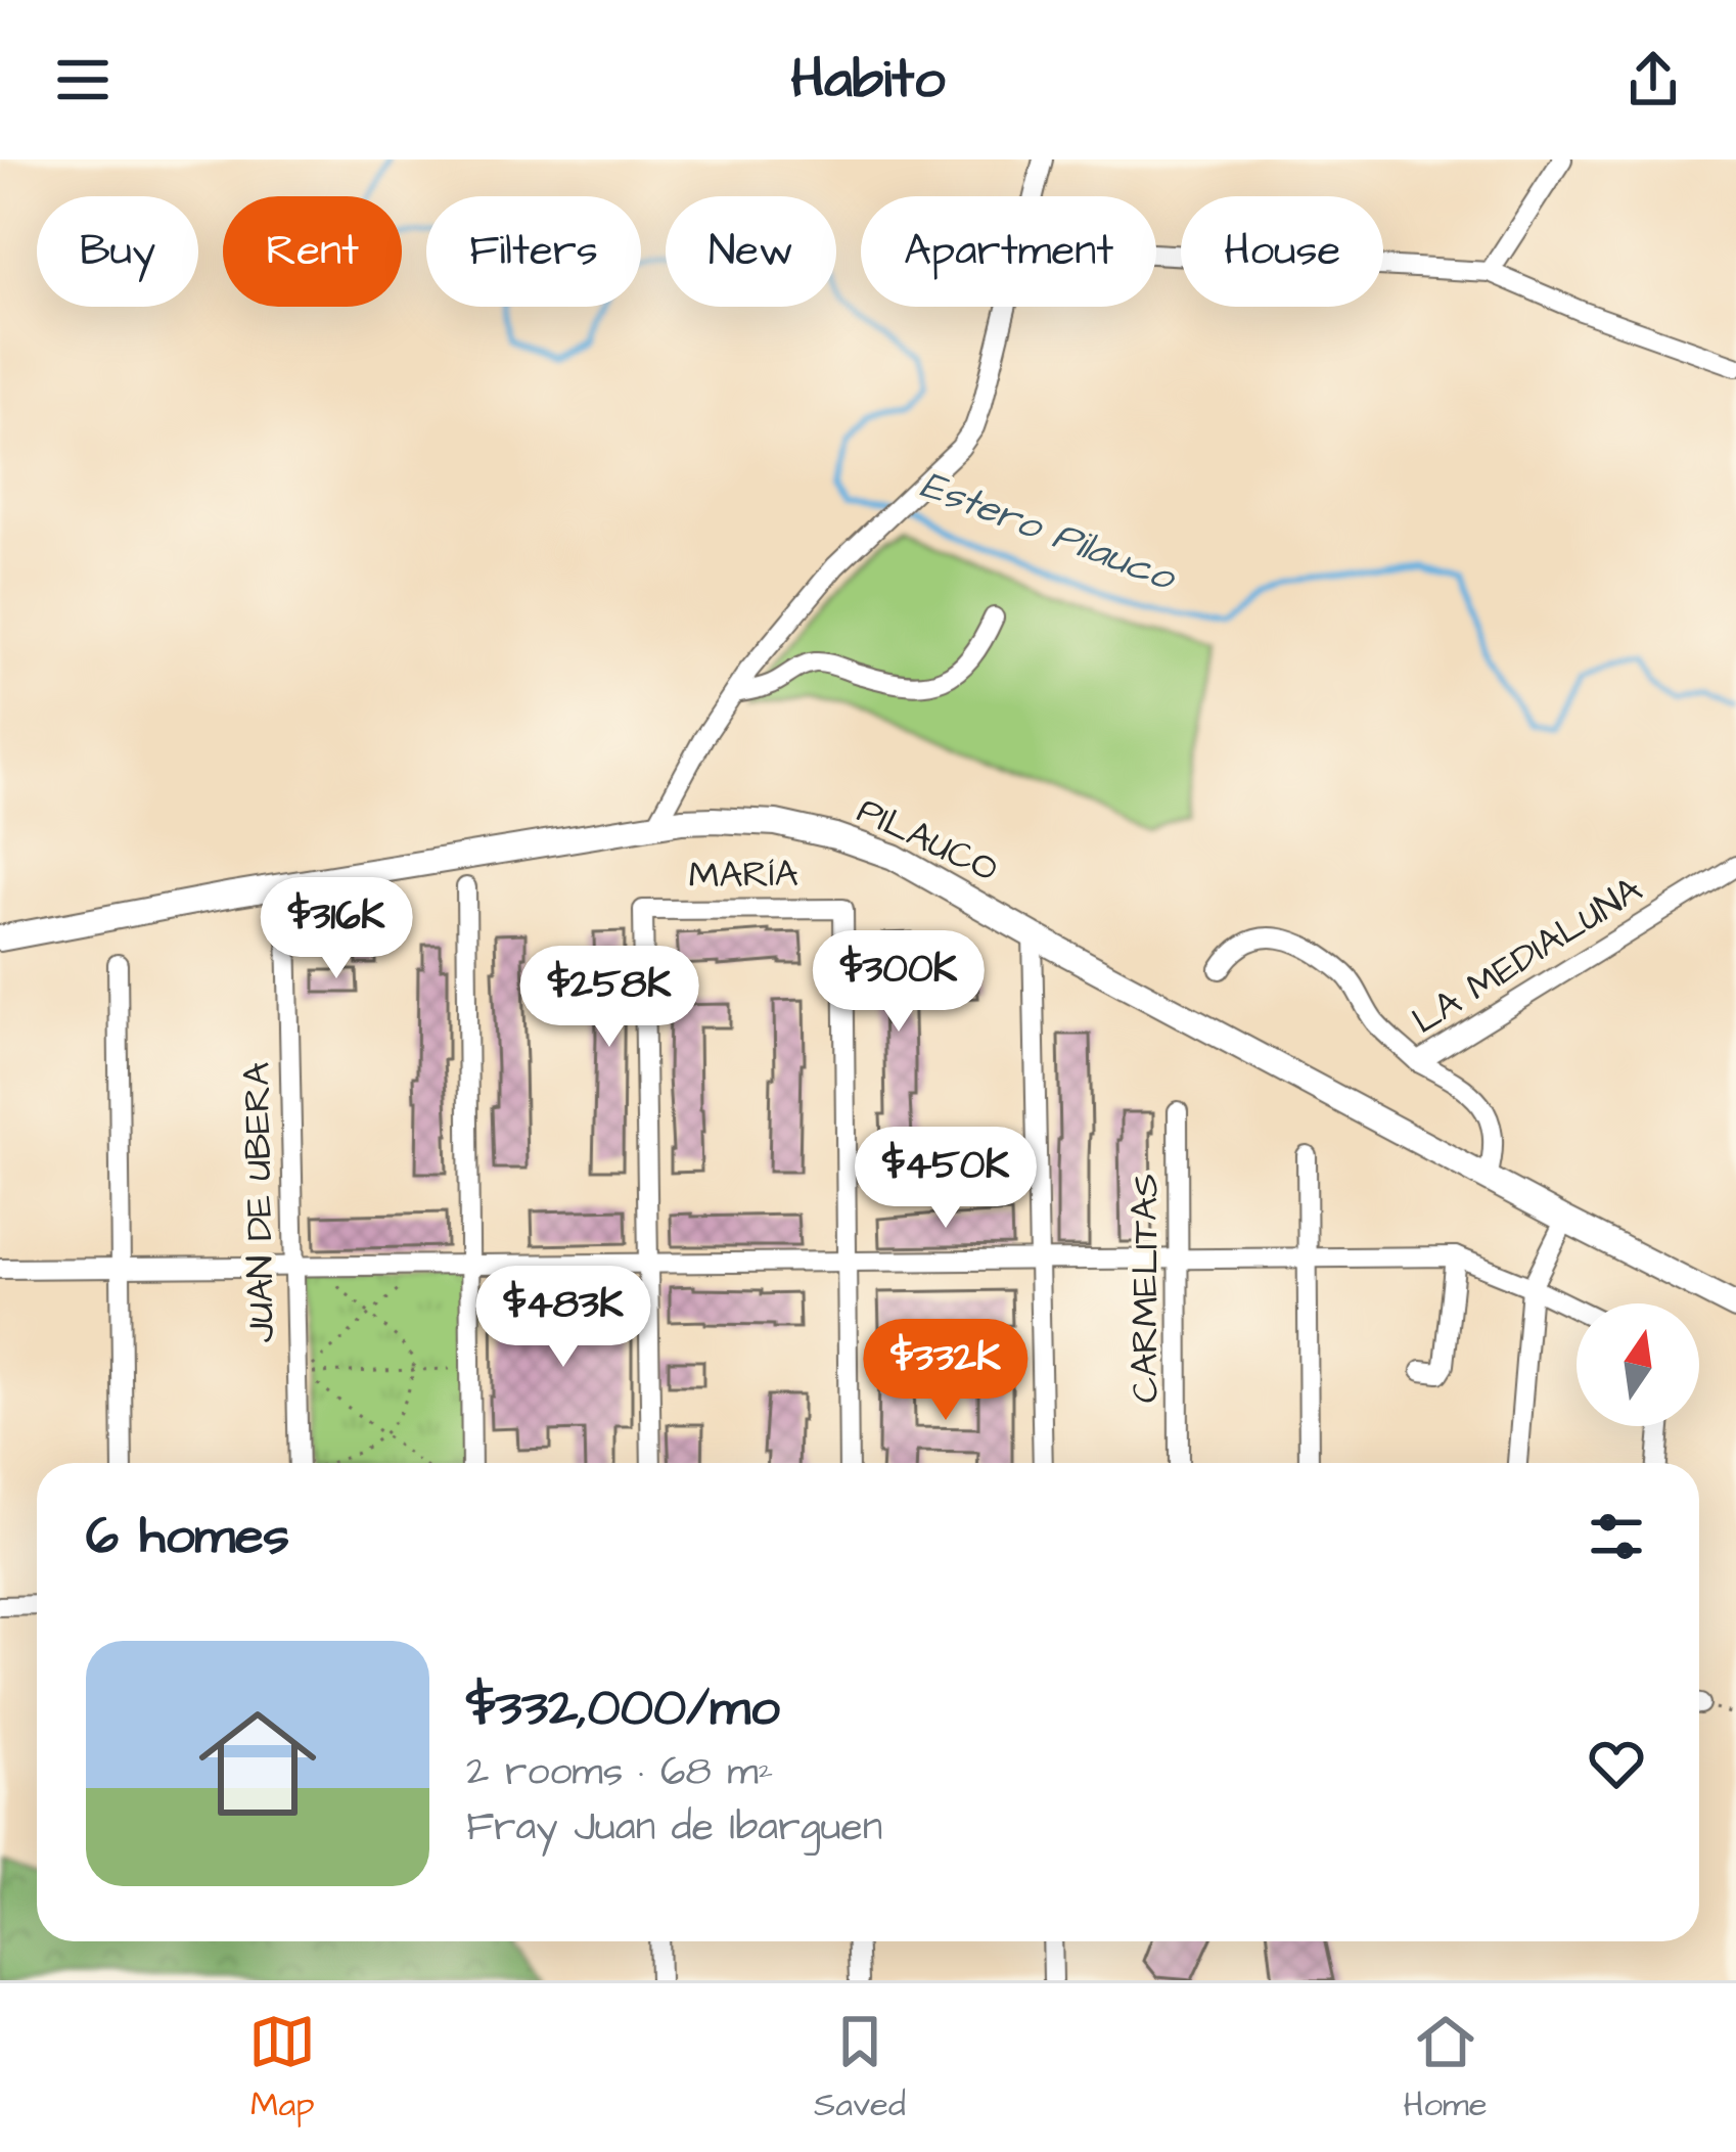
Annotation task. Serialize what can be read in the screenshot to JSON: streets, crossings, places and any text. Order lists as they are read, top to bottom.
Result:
{
  "streets": {
    "main road": ["PILAUCO"],
    "street": [
      "MARÍA",
      "LA MEDIALUNA",
      "JUAN DE UBERA",
      "CARMELITAS"
    ]
  },
  "crossings": [
    ["PILAUCO", "LA MEDIALUNA"]
  ],
  "water": ["Estero Pilauco"],
  "north": "top",
  "page": {
    "header": "Habito",
    "chip": [
      "Buy",
      "Rent",
      "Filters",
      "New",
      "Apartment",
      "House"
    ],
    "price": [
      "$316K",
      "$300K",
      "$258K",
      "$450K",
      "$483K",
      "$332K"
    ],
    "heading": "6 homes",
    "list": [
      {
        "name": "$332,000/mo",
        "note": "2 rooms · 68 m² · Fray Juan de Ibarguen"
      }
    ],
    "tabs": ["Map", "Saved", "Home"]
  }
}
